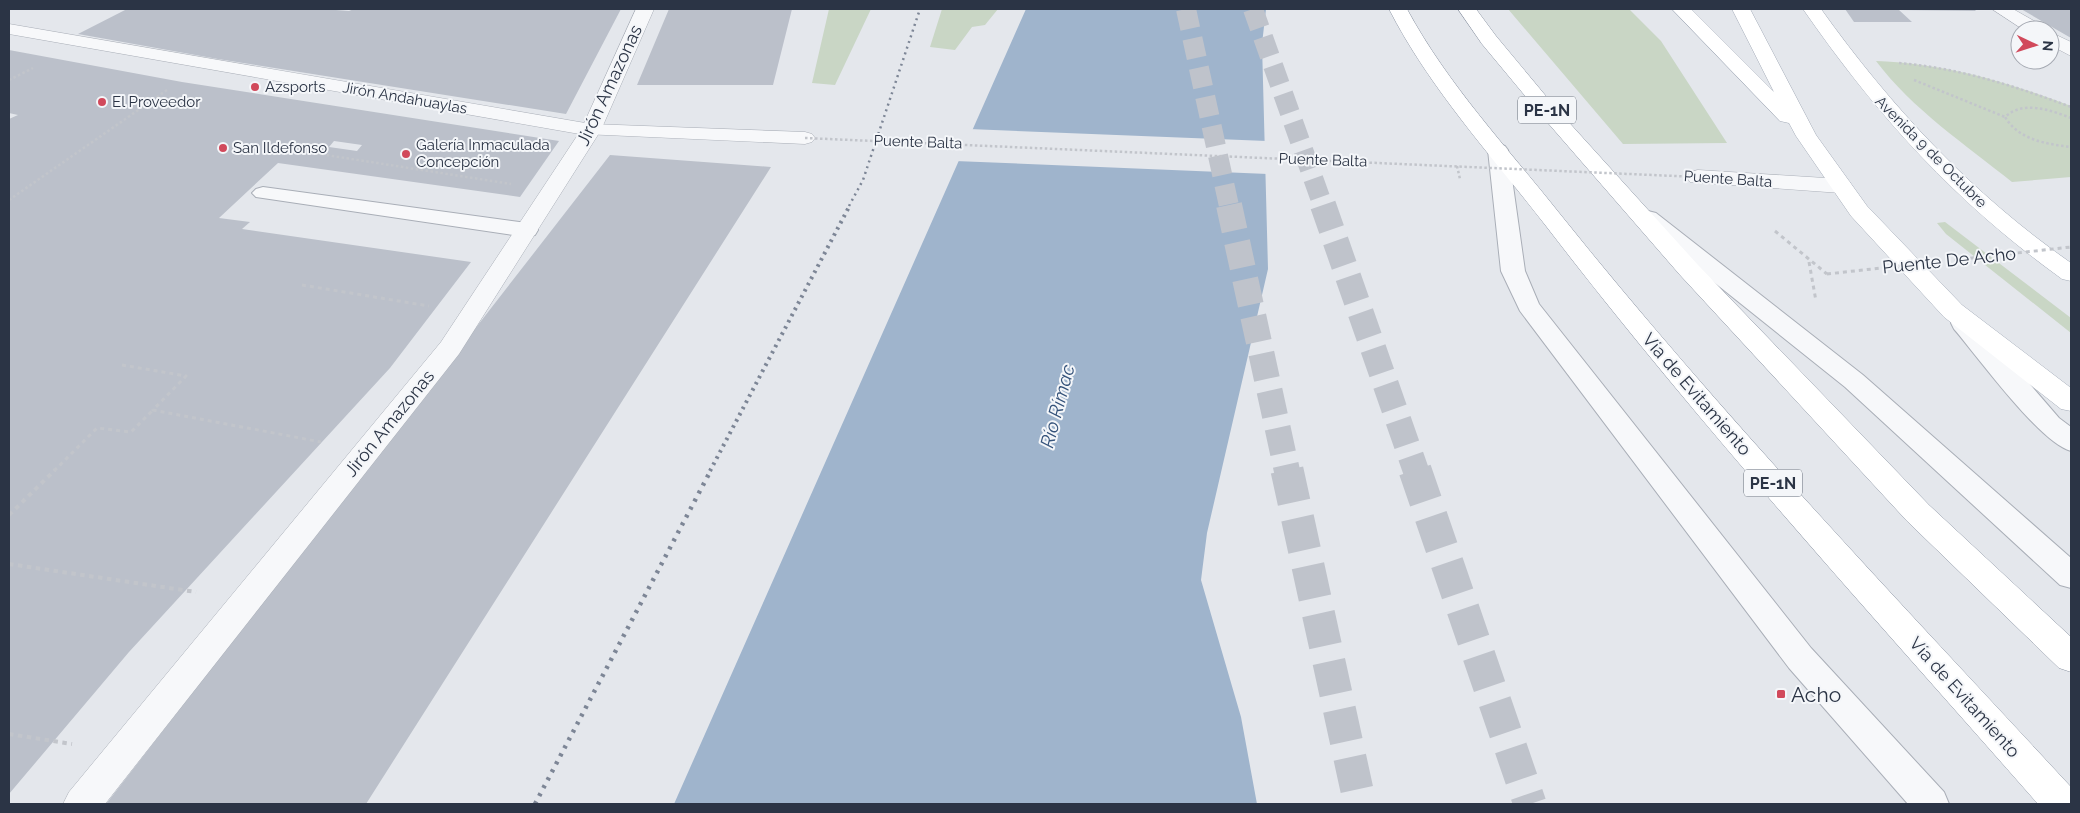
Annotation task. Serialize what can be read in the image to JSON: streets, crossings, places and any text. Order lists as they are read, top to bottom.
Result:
{
  "streets": {
    "main road": ["PE-1N", "Avenida 9 de Octubre", "Vía de Evitamiento"],
    "street": ["Jirón Amazonas", "Jirón Andahuaylas", "Puente Balta"],
    "path": ["Puente De Acho"]
  },
  "crossings": [
    ["Jirón Amazonas", "Jirón Andahuaylas"],
    ["Jirón Andahuaylas", "Puente Balta"]
  ],
  "water": ["Río Rímac"],
  "places": {
    "other": [
      "Azsports",
      "El Proveedor",
      "San Ildefonso",
      "Galería Inmaculada Concepción"
    ],
    "transit": ["Acho"]
  },
  "north": "right"
}
